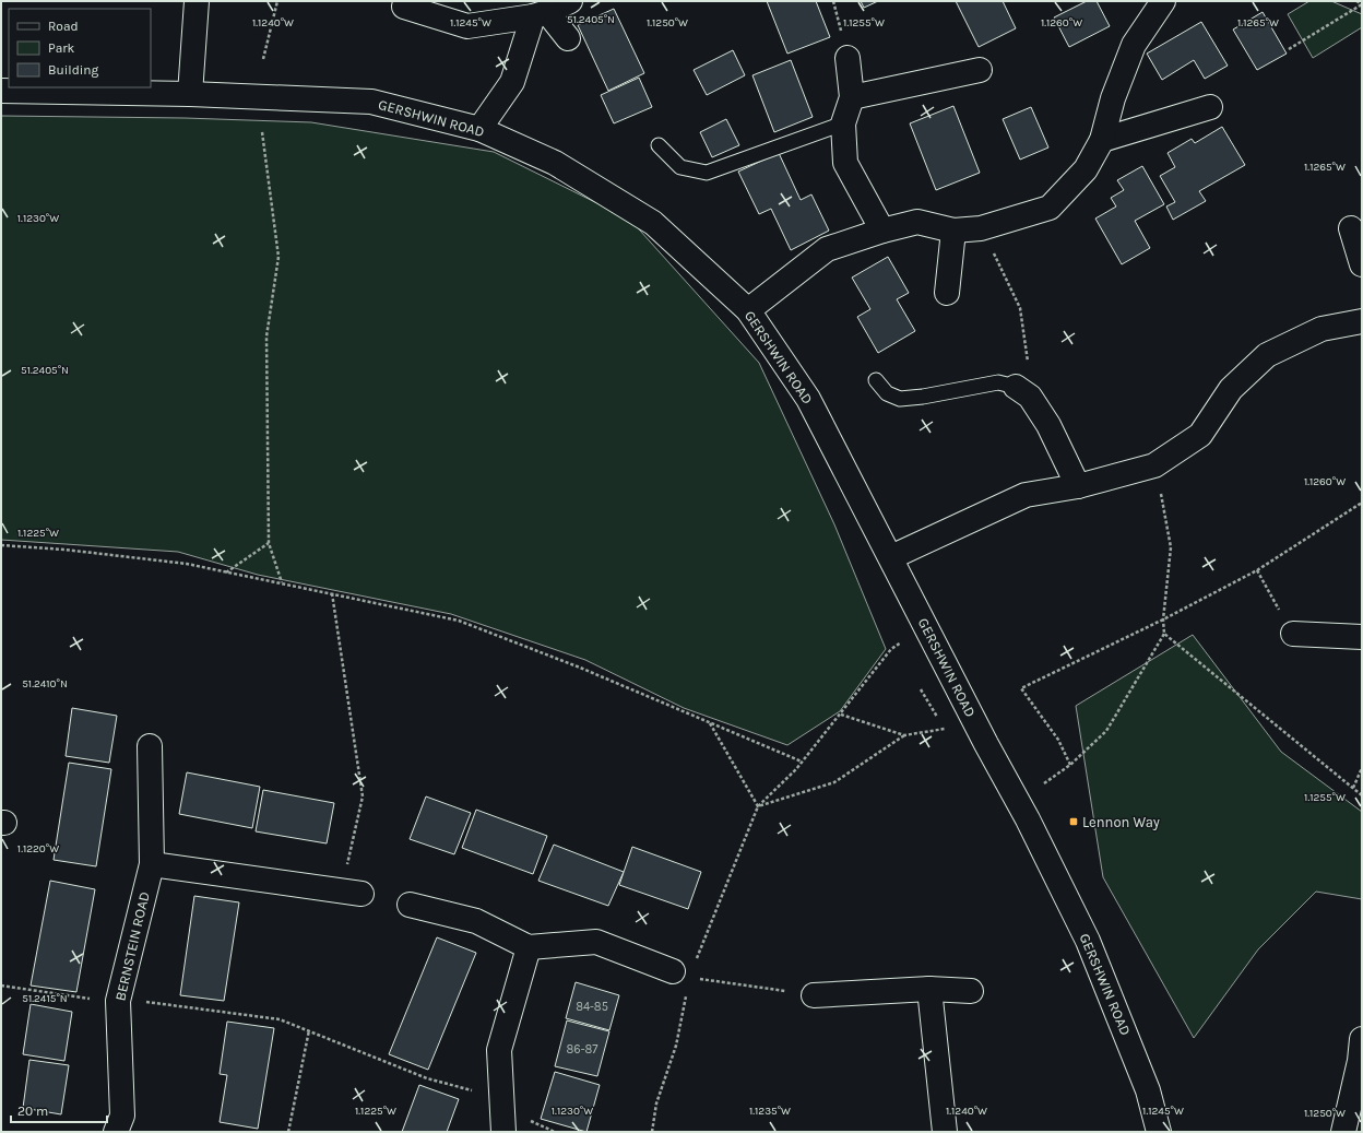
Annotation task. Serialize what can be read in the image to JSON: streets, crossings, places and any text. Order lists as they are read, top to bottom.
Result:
{
  "streets": {
    "street": ["GERSHWIN ROAD", "BERNSTEIN ROAD"]
  },
  "places": {
    "transit": ["Lennon Way"]
  },
  "house_numbers": ["84-85", "86-87"],
  "legend": ["Road", "Park", "Building"],
  "scale_bar": "20 m",
  "coordinates": [
    "51.2405°N",
    "1.1240°W",
    "1.1245°W",
    "1.1250°W",
    "1.1255°W",
    "1.1260°W",
    "1.1265°W",
    "1.1230°W",
    "1.1225°W",
    "51.2410°N",
    "1.1220°W",
    "51.2415°N",
    "1.1235°W"
  ]
}
